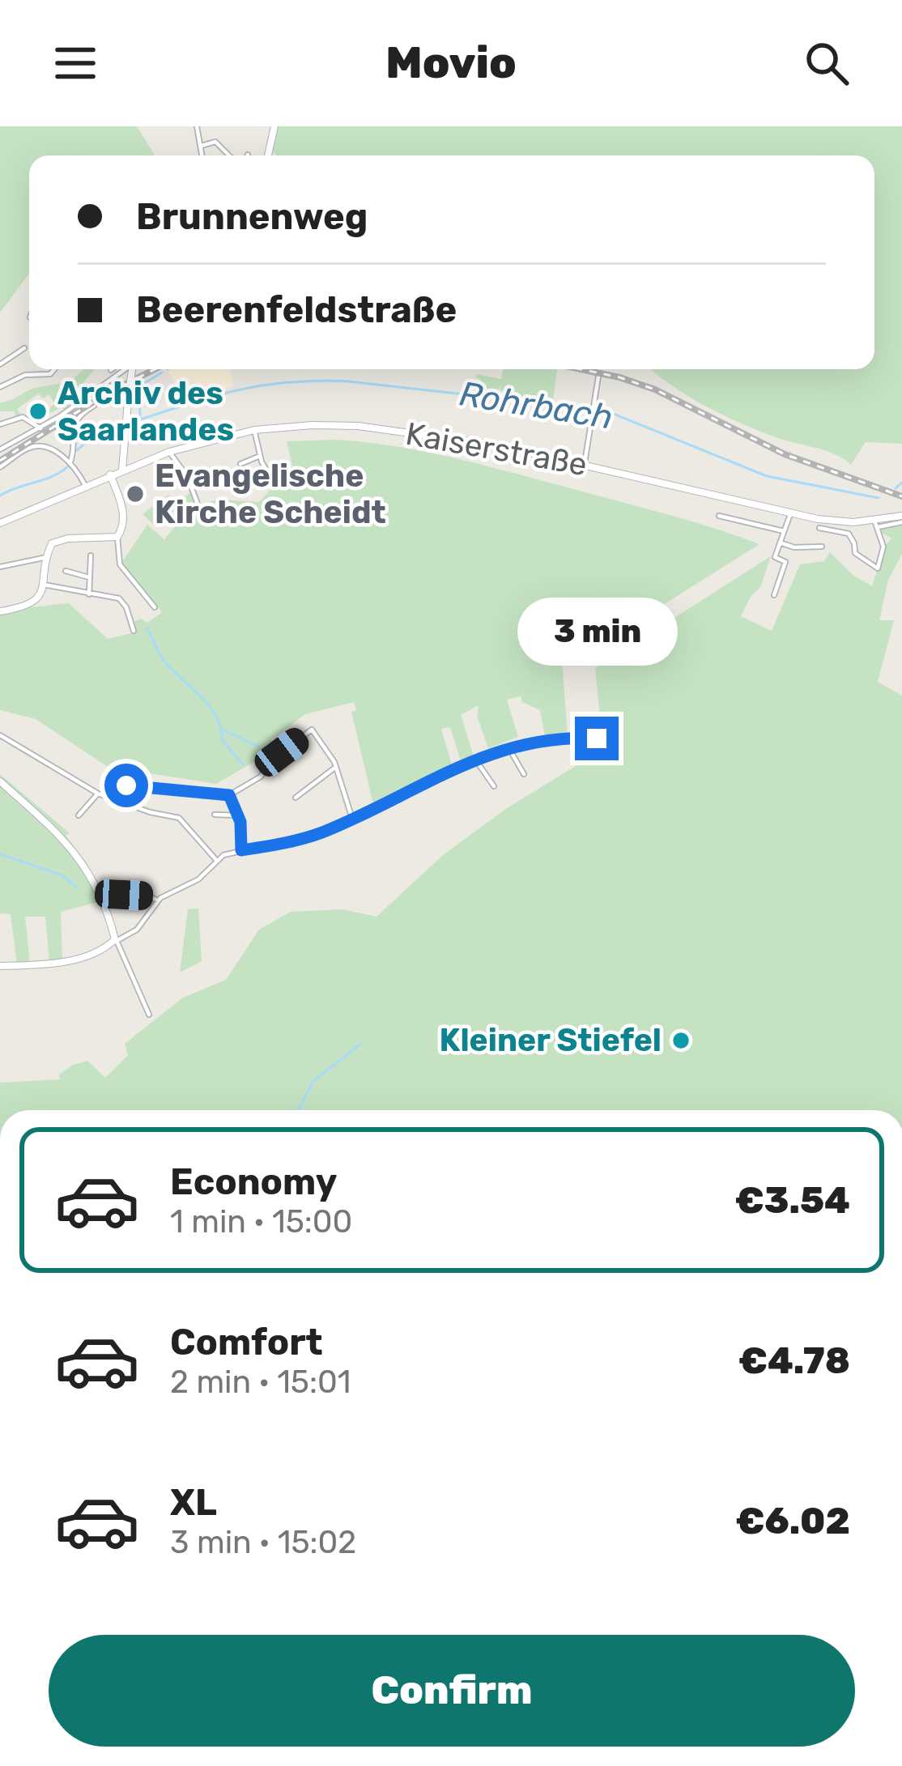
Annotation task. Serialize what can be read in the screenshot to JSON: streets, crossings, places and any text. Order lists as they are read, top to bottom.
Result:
{
  "streets": {
    "main road": ["Kaiserstraße"]
  },
  "water": ["Rohrbach"],
  "places": ["Archiv des Saarlandes", "Evangelische Kirche Scheidt", "Kleiner Stiefel"],
  "page": {
    "header": "Movio",
    "banner": ["Brunnenweg", "Beerenfeldstraße"],
    "bubble": "3 min",
    "list": [
      {
        "name": "Economy",
        "note": "1 min · 15:00",
        "value": "€3.54"
      },
      {
        "name": "Comfort",
        "note": "2 min · 15:01",
        "value": "€4.78"
      },
      {
        "name": "XL",
        "note": "3 min · 15:02",
        "value": "€6.02"
      }
    ],
    "buttons": "Confirm"
  }
}
